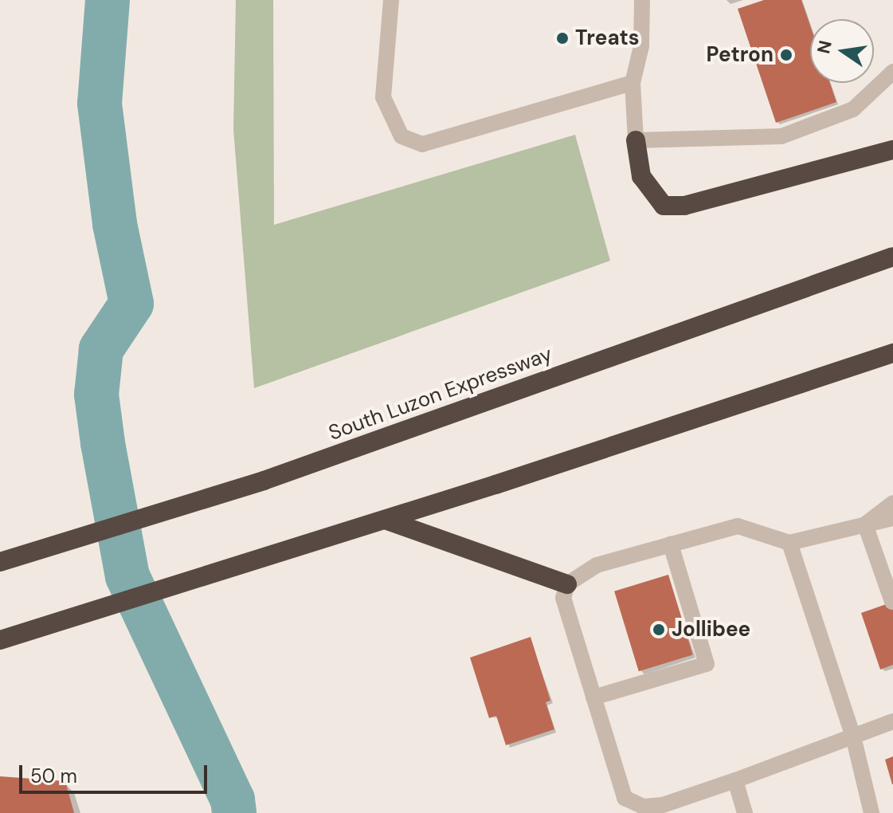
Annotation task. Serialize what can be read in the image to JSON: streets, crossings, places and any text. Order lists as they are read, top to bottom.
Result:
{
  "streets": {
    "highway": ["South Luzon Expressway"]
  },
  "places": ["Treats", "Petron", "Jollibee"],
  "scale_bar": "50 m",
  "north": "left"
}
